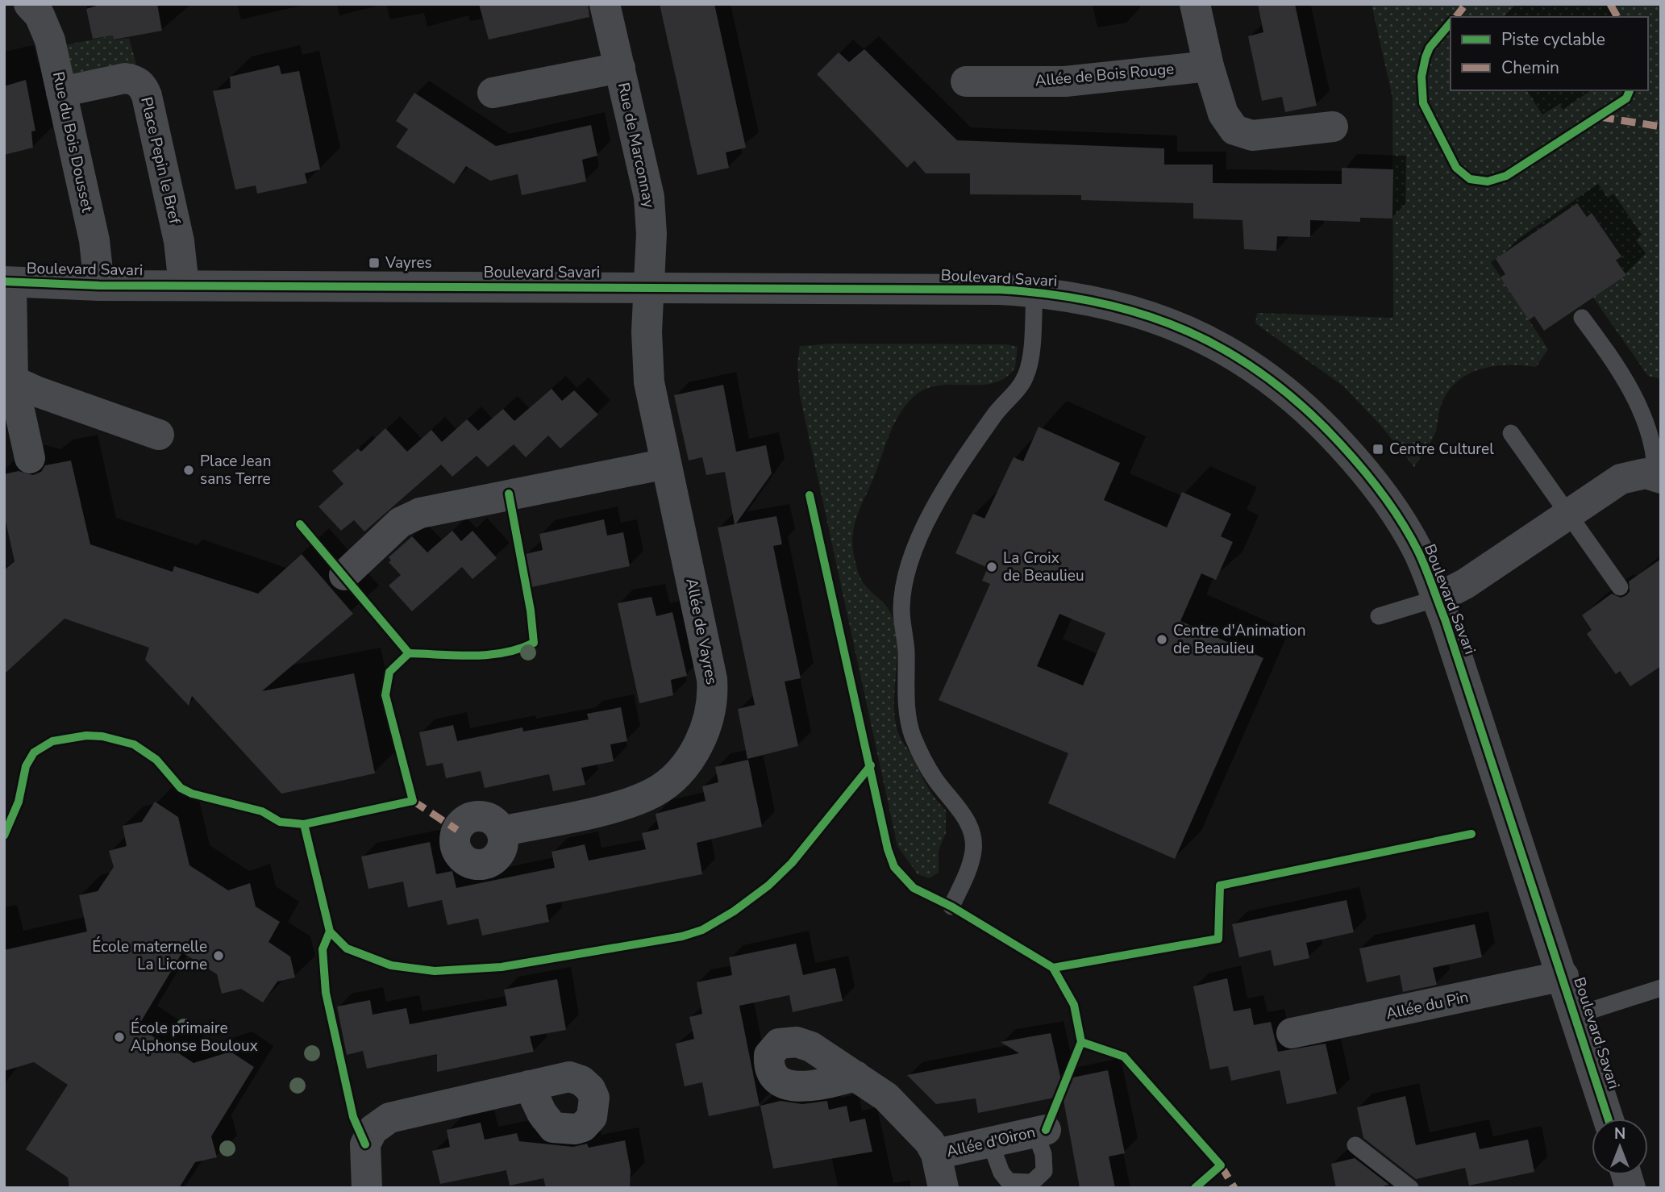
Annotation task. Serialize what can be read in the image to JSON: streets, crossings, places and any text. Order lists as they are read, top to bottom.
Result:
{
  "streets": {
    "street": [
      "Allée de Bois Rouge",
      "Rue du Bois Dousset",
      "Rue de Marconnay",
      "Place Pepin le Bref",
      "Boulevard Savari",
      "Allée de Vayres",
      "Allée du Pin",
      "Allée d'Oiron"
    ]
  },
  "crossings": [
    ["Rue du Bois Dousset", "Place Pepin le Bref"],
    ["Rue du Bois Dousset", "Boulevard Savari"],
    ["Rue de Marconnay", "Boulevard Savari"],
    ["Rue de Marconnay", "Allée de Vayres"],
    ["Place Pepin le Bref", "Boulevard Savari"],
    ["Boulevard Savari", "Allée de Vayres"],
    ["Boulevard Savari", "Allée du Pin"]
  ],
  "places": {
    "transit": ["Vayres", "Centre Culturel"],
    "other": [
      "Place Jean sans Terre",
      "La Croix de Beaulieu",
      "Centre d'Animation de Beaulieu",
      "École maternelle La Licorne",
      "École primaire Alphonse Bouloux"
    ]
  },
  "legend": ["Piste cyclable", "Chemin"],
  "north": "top"
}
